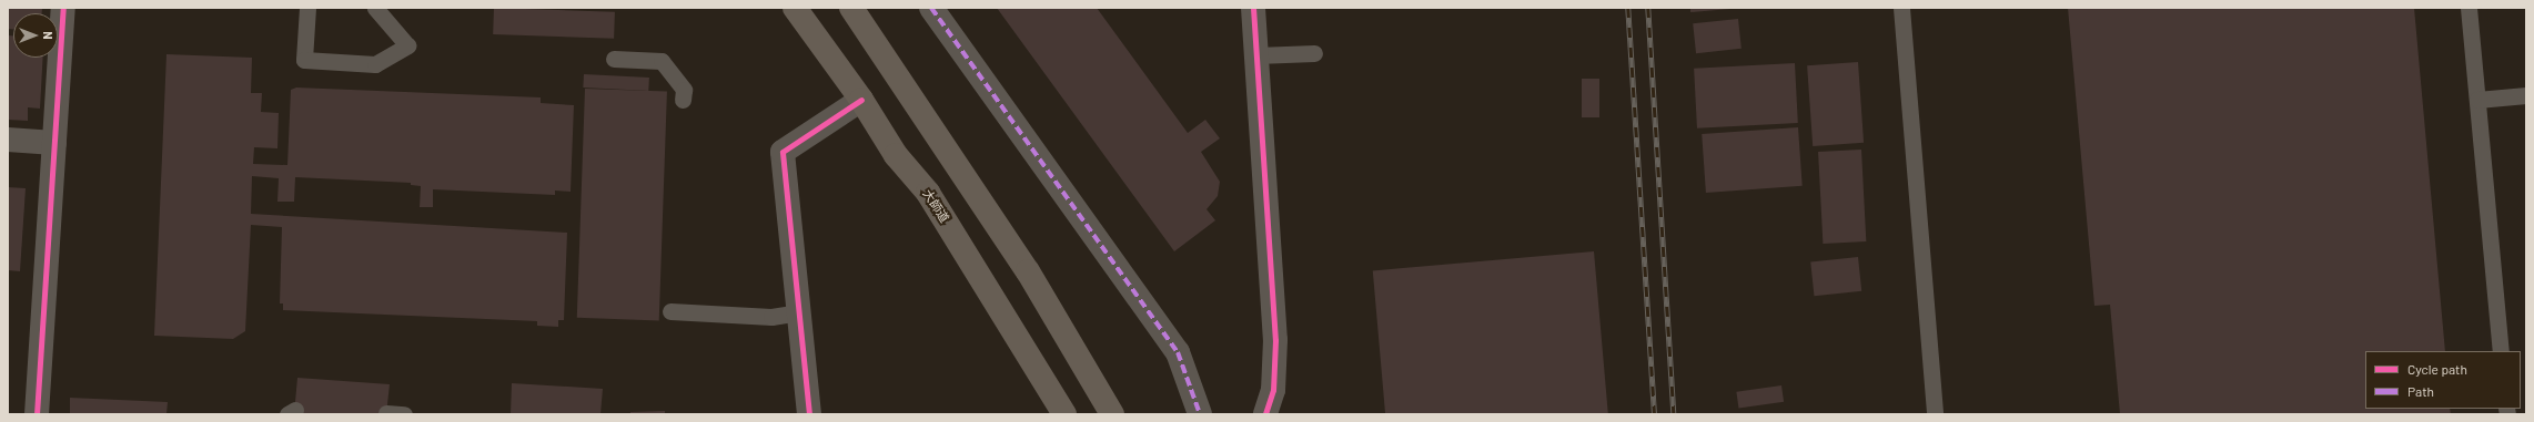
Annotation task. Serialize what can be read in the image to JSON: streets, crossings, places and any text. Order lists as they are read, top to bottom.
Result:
{
  "streets": {
    "highway": ["大師道"]
  },
  "legend": ["Cycle path", "Path"],
  "north": "right"
}
